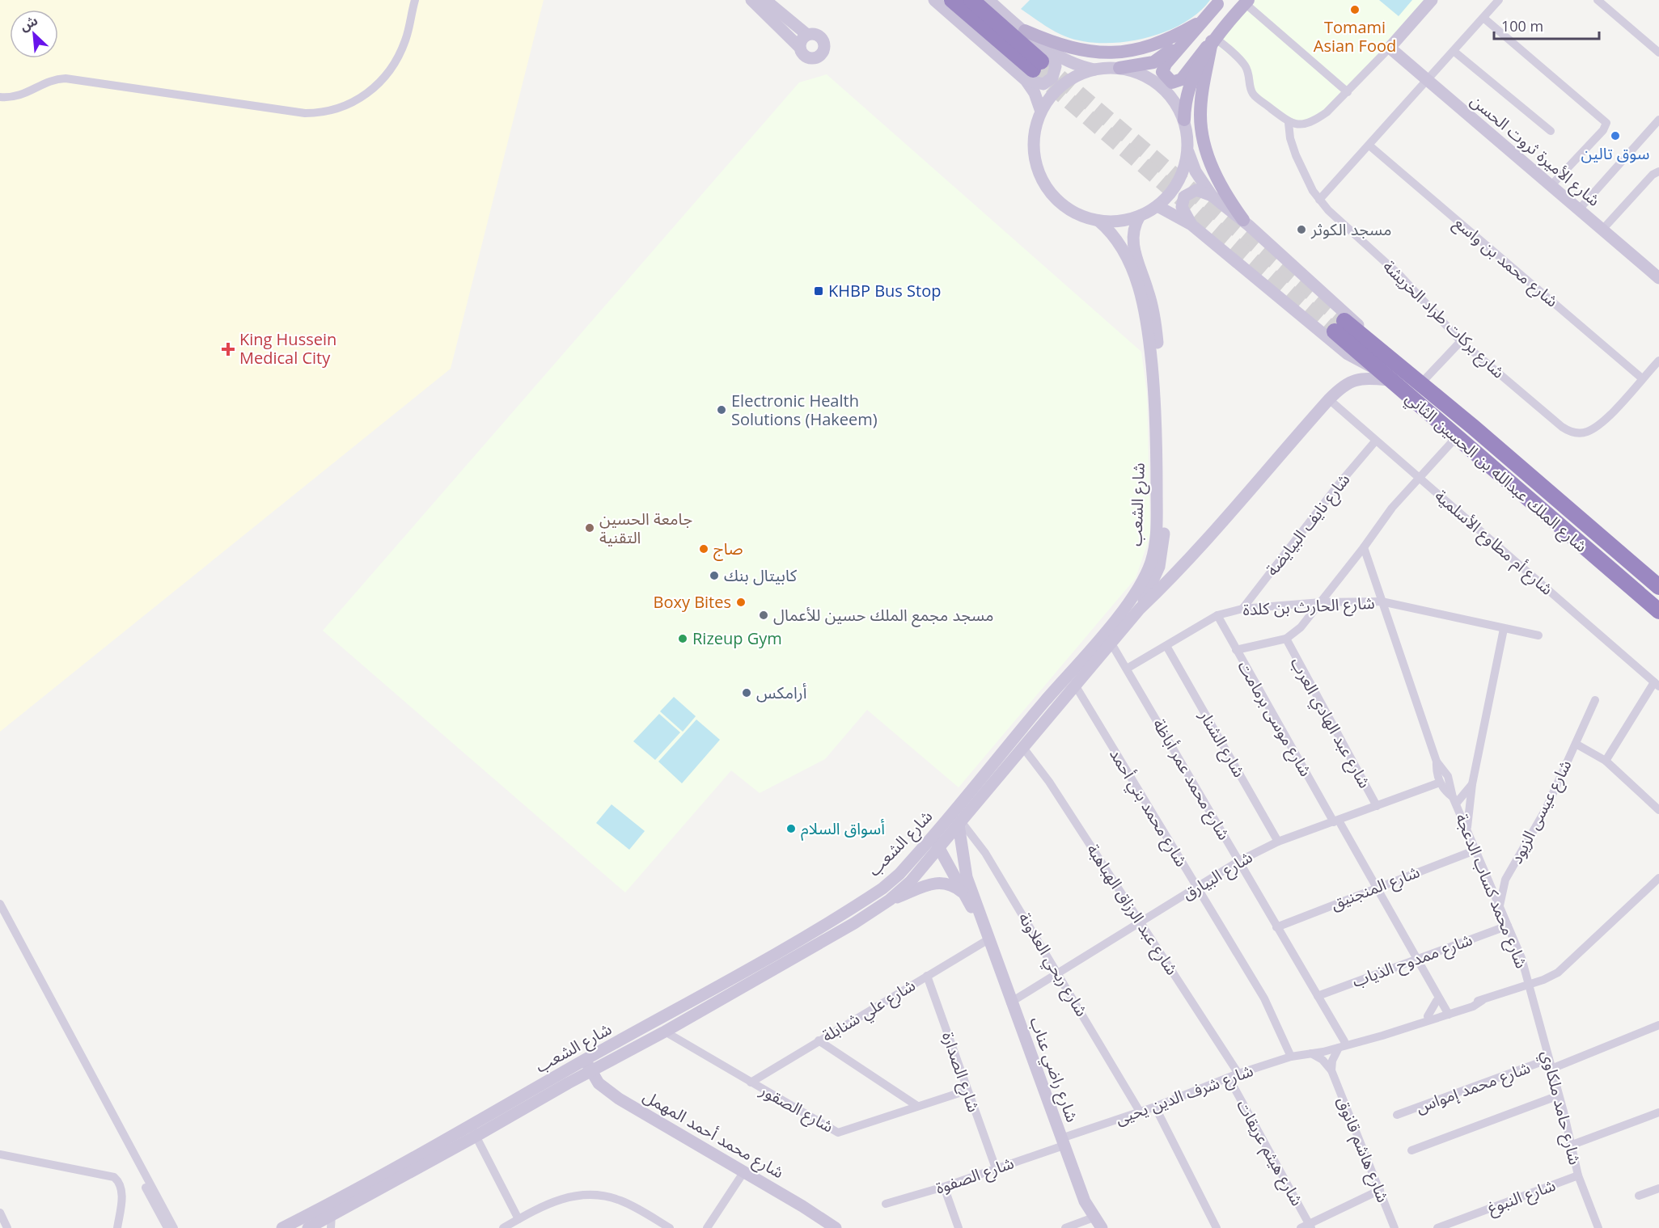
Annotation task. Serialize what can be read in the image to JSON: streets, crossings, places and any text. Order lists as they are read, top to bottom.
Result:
{
  "streets": {
    "highway": ["شارع الملك عبدالله بن الحسين الثاني"],
    "street": [
      "شارع الأميرة ثروت الحسن",
      "شارع محمد بن واسع",
      "شارع بركات طراد الخريشة",
      "شارع الشعب",
      "شارع نايف البيايضة",
      "شارع أم مطاوع الأسلمية",
      "شارع الحارث بن كلدة",
      "شارع موسى برمامت",
      "شارع عبد الهادي العرب",
      "شارع الشنار",
      "شارع محمد عمر أباظة",
      "شارع محمد بني أحمد",
      "شارع عيسى الزيود",
      "شارع البيارق",
      "شارع المنجنيق",
      "شارع محمد كساب الدعجة",
      "شارع عبد الرزاق الهباهبة",
      "شارع ممدوح الذياب",
      "شارع ربحي العلاونة",
      "شارع علي شنابلة",
      "شارع راضي عناب",
      "شارع الصدارة",
      "شارع محمد إمواس",
      "شارع شرف الدين يحيى",
      "شارع حامد ملكاوي",
      "شارع الصقور",
      "شارع محمد أحمد المهمل",
      "شارع هاشم قانوق",
      "شارع هيثم عريقات",
      "شارع الصفوة",
      "شارع النبوغ"
    ]
  },
  "crossings": [
    ["شارع محمد بن واسع", "شارع بركات طراد الخريشة"],
    ["شارع الملك عبدالله بن الحسين الثاني", "شارع الشعب"],
    ["شارع الشعب", "شارع أم مطاوع الأسلمية"],
    ["شارع الشعب", "شارع محمد عمر أباظة"],
    ["شارع الشعب", "شارع محمد بني أحمد"],
    ["شارع الشعب", "شارع عبد الرزاق الهباهبة"],
    ["شارع الشعب", "شارع ربحي العلاونة"],
    ["شارع الشعب", "شارع راضي عناب"],
    ["شارع الشعب", "شارع الصقور"],
    ["شارع الشعب", "شارع محمد أحمد المهمل"],
    ["شارع نايف البيايضة", "شارع أم مطاوع الأسلمية"],
    ["شارع نايف البيايضة", "شارع الحارث بن كلدة"],
    ["شارع الحارث بن كلدة", "شارع موسى برمامت"],
    ["شارع الحارث بن كلدة", "شارع الشنار"],
    ["شارع الحارث بن كلدة", "شارع محمد عمر أباظة"],
    ["شارع الحارث بن كلدة", "شارع محمد كساب الدعجة"],
    ["شارع موسى برمامت", "شارع البيارق"],
    ["شارع موسى برمامت", "شارع المنجنيق"],
    ["شارع موسى برمامت", "شارع ممدوح الذياب"],
    ["شارع عبد الهادي العرب", "شارع البيارق"],
    ["شارع الشنار", "شارع البيارق"],
    ["شارع محمد عمر أباظة", "شارع البيارق"],
    ["شارع محمد عمر أباظة", "شارع المنجنيق"],
    ["شارع محمد عمر أباظة", "شارع ممدوح الذياب"],
    ["شارع محمد عمر أباظة", "شارع شرف الدين يحيى"],
    ["شارع محمد بني أحمد", "شارع البيارق"],
    ["شارع محمد بني أحمد", "شارع شرف الدين يحيى"],
    ["شارع عيسى الزيود", "شارع محمد كساب الدعجة"],
    ["شارع البيارق", "شارع محمد كساب الدعجة"],
    ["شارع البيارق", "شارع عبد الرزاق الهباهبة"],
    ["شارع البيارق", "شارع ربحي العلاونة"],
    ["شارع البيارق", "شارع راضي عناب"],
    ["شارع المنجنيق", "شارع محمد كساب الدعجة"],
    ["شارع محمد كساب الدعجة", "شارع ممدوح الذياب"],
    ["شارع محمد كساب الدعجة", "شارع شرف الدين يحيى"],
    ["شارع محمد كساب الدعجة", "شارع حامد ملكاوي"],
    ["شارع عبد الرزاق الهباهبة", "شارع شرف الدين يحيى"],
    ["شارع ربحي العلاونة", "شارع راضي عناب"],
    ["شارع ربحي العلاونة", "شارع شرف الدين يحيى"],
    ["شارع علي شنابلة", "شارع راضي عناب"],
    ["شارع علي شنابلة", "شارع الصدارة"],
    ["شارع علي شنابلة", "شارع الصقور"],
    ["شارع راضي عناب", "شارع شرف الدين يحيى"],
    ["شارع راضي عناب", "شارع الصفوة"],
    ["شارع الصدارة", "شارع الصقور"],
    ["شارع الصدارة", "شارع الصفوة"],
    ["شارع محمد إمواس", "شارع حامد ملكاوي"],
    ["شارع شرف الدين يحيى", "شارع حامد ملكاوي"],
    ["شارع شرف الدين يحيى", "شارع هاشم قانوق"],
    ["شارع شرف الدين يحيى", "شارع هيثم عريقات"],
    ["شارع شرف الدين يحيى", "شارع الصفوة"],
    ["شارع حامد ملكاوي", "شارع النبوغ"]
  ],
  "places": {
    "other": [
      "Tomami Asian Food",
      "سوق تالين",
      "مسجد الكوثر",
      "Electronic Health Solutions (Hakeem)",
      "جامعة الحسين التقنية",
      "صاج",
      "كابيتال بنك",
      "Boxy Bites",
      "مسجد مجمع الملك حسين للأعمال",
      "Rizeup Gym",
      "أرامكس",
      "أسواق السلام"
    ],
    "transit": ["KHBP Bus Stop"],
    "health": ["King Hussein Medical City"]
  },
  "scale_bar": "100 m",
  "north": "top left"
}
